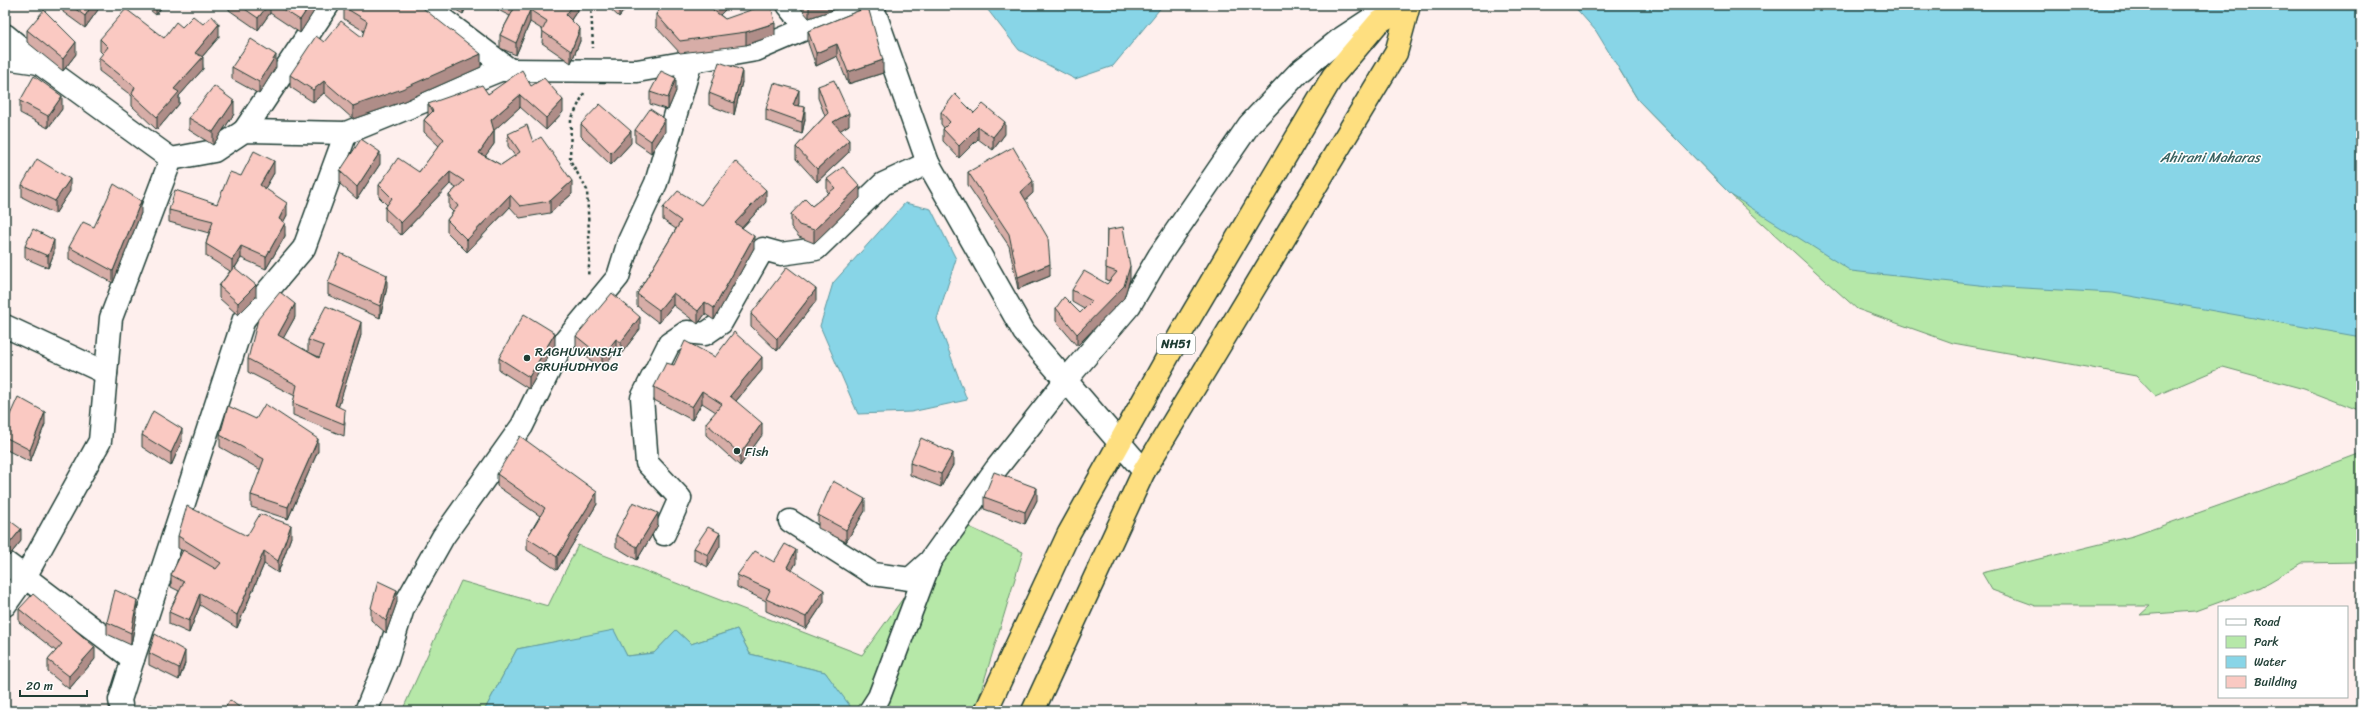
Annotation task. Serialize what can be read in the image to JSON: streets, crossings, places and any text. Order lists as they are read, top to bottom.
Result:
{
  "streets": {
    "highway": ["NH51"]
  },
  "water": ["Ahirani Maharas"],
  "places": ["RAGHUVANSHI GRUHUDHYOG", "Fish"],
  "legend": [
    "Road",
    "Park",
    "Water",
    "Building"
  ],
  "scale_bar": "20 m"
}
